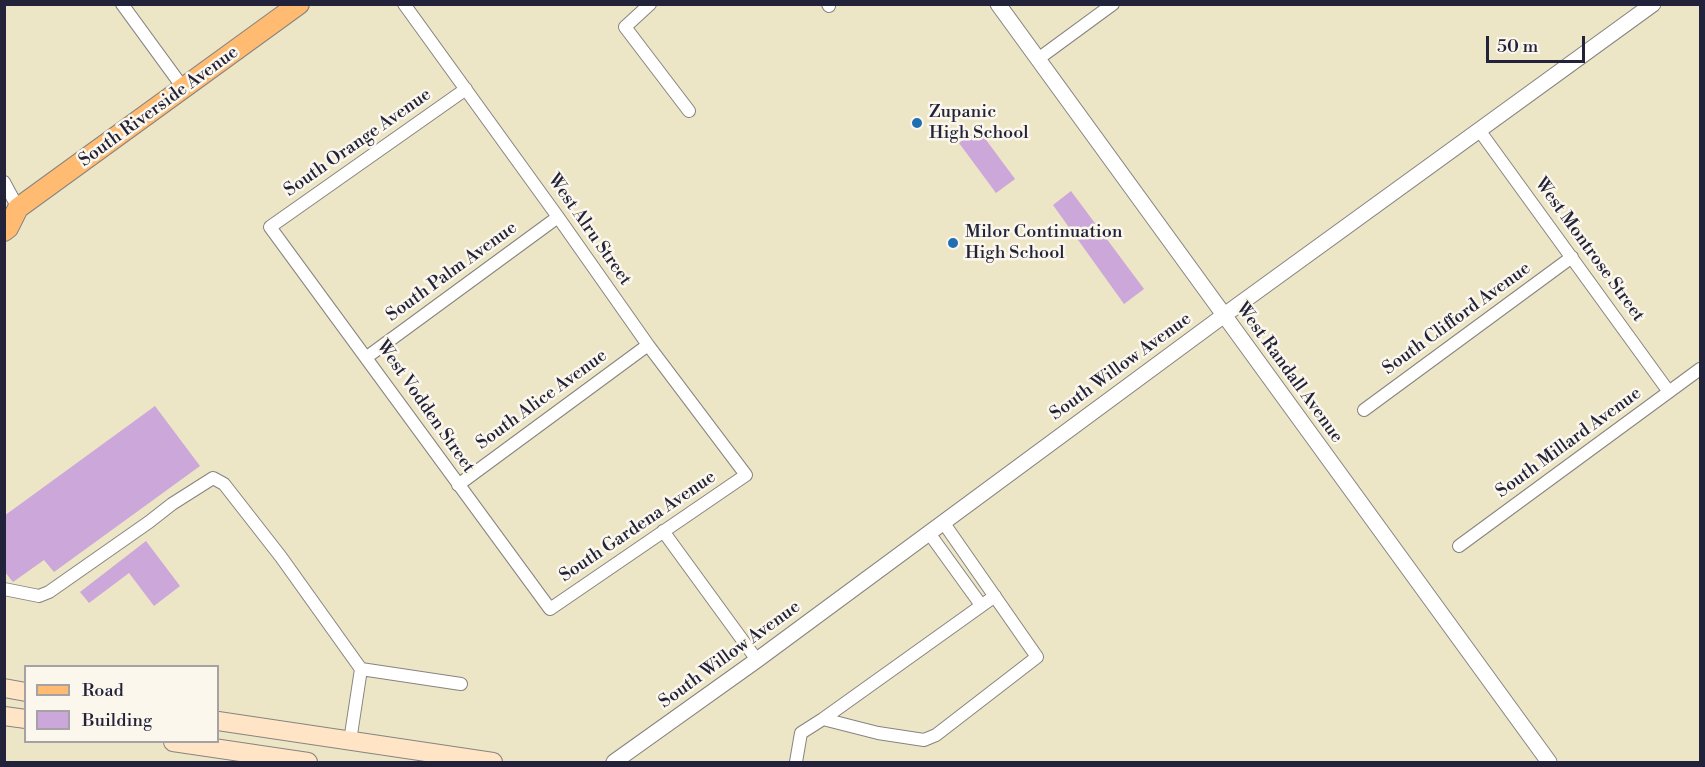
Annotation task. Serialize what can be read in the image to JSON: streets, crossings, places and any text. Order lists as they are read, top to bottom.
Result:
{
  "streets": {
    "main road": ["South Riverside Avenue"],
    "street": [
      "South Orange Avenue",
      "West Alru Street",
      "West Montrose Street",
      "South Palm Avenue",
      "South Clifford Avenue",
      "South Willow Avenue",
      "West Randall Avenue",
      "South Alice Avenue",
      "West Vodden Street",
      "South Millard Avenue",
      "South Gardena Avenue"
    ]
  },
  "crossings": [
    ["South Orange Avenue", "West Alru Street"],
    ["South Orange Avenue", "West Vodden Street"],
    ["West Alru Street", "South Palm Avenue"],
    ["West Alru Street", "South Alice Avenue"],
    ["West Alru Street", "South Gardena Avenue"],
    ["West Montrose Street", "South Clifford Avenue"],
    ["West Montrose Street", "South Willow Avenue"],
    ["West Montrose Street", "South Millard Avenue"],
    ["South Palm Avenue", "West Vodden Street"],
    ["South Willow Avenue", "West Randall Avenue"],
    ["South Alice Avenue", "West Vodden Street"],
    ["West Vodden Street", "South Gardena Avenue"]
  ],
  "places": ["Zupanic High School", "Milor Continuation High School"],
  "legend": ["Road", "Building"],
  "scale_bar": "50 m"
}
